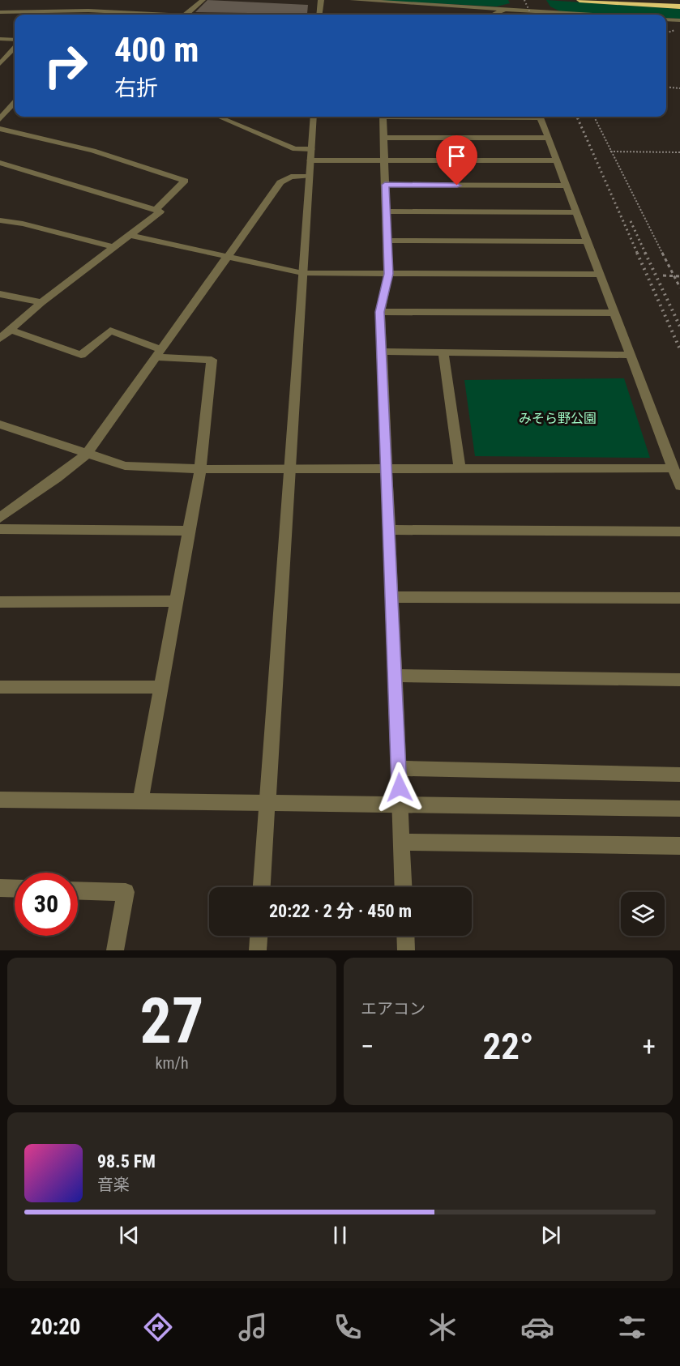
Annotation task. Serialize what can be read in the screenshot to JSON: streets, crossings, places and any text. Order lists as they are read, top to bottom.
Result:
{
  "parks": ["みそら野公園"],
  "page": {
    "turn": ["400 m", "右折"],
    "limit": "30",
    "trip": "20:22 · 2 分 · 450 m",
    "tile": [
      ["27", "km/h"],
      "エアコン"
    ],
    "heat": ["−", "22°", "+"],
    "song": ["98.5 FM", "音楽"],
    "tabs": "20:20"
  }
}
